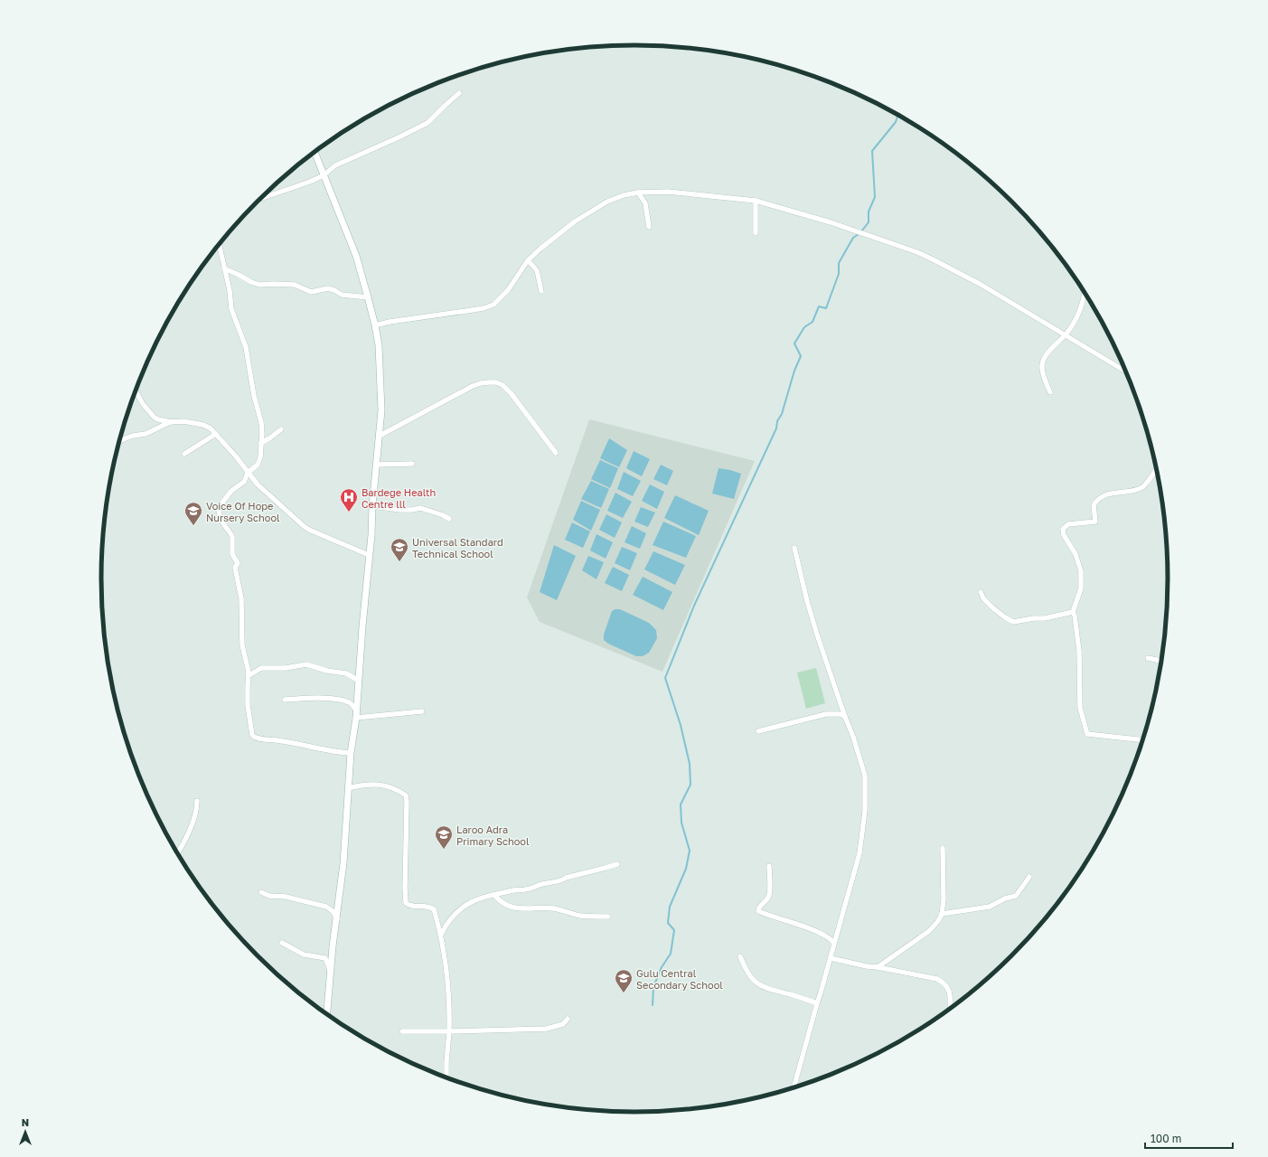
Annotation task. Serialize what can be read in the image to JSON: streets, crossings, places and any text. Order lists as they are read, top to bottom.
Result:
{
  "places": {
    "hospital": ["Bardege Health Centre lll"],
    "school or university": [
      "Voice Of Hope Nursery School",
      "Universal Standard Technical School",
      "Laroo Adra Primary School",
      "Gulu Central Secondary School"
    ]
  },
  "scale_bar": "100 m",
  "north": "top"
}
